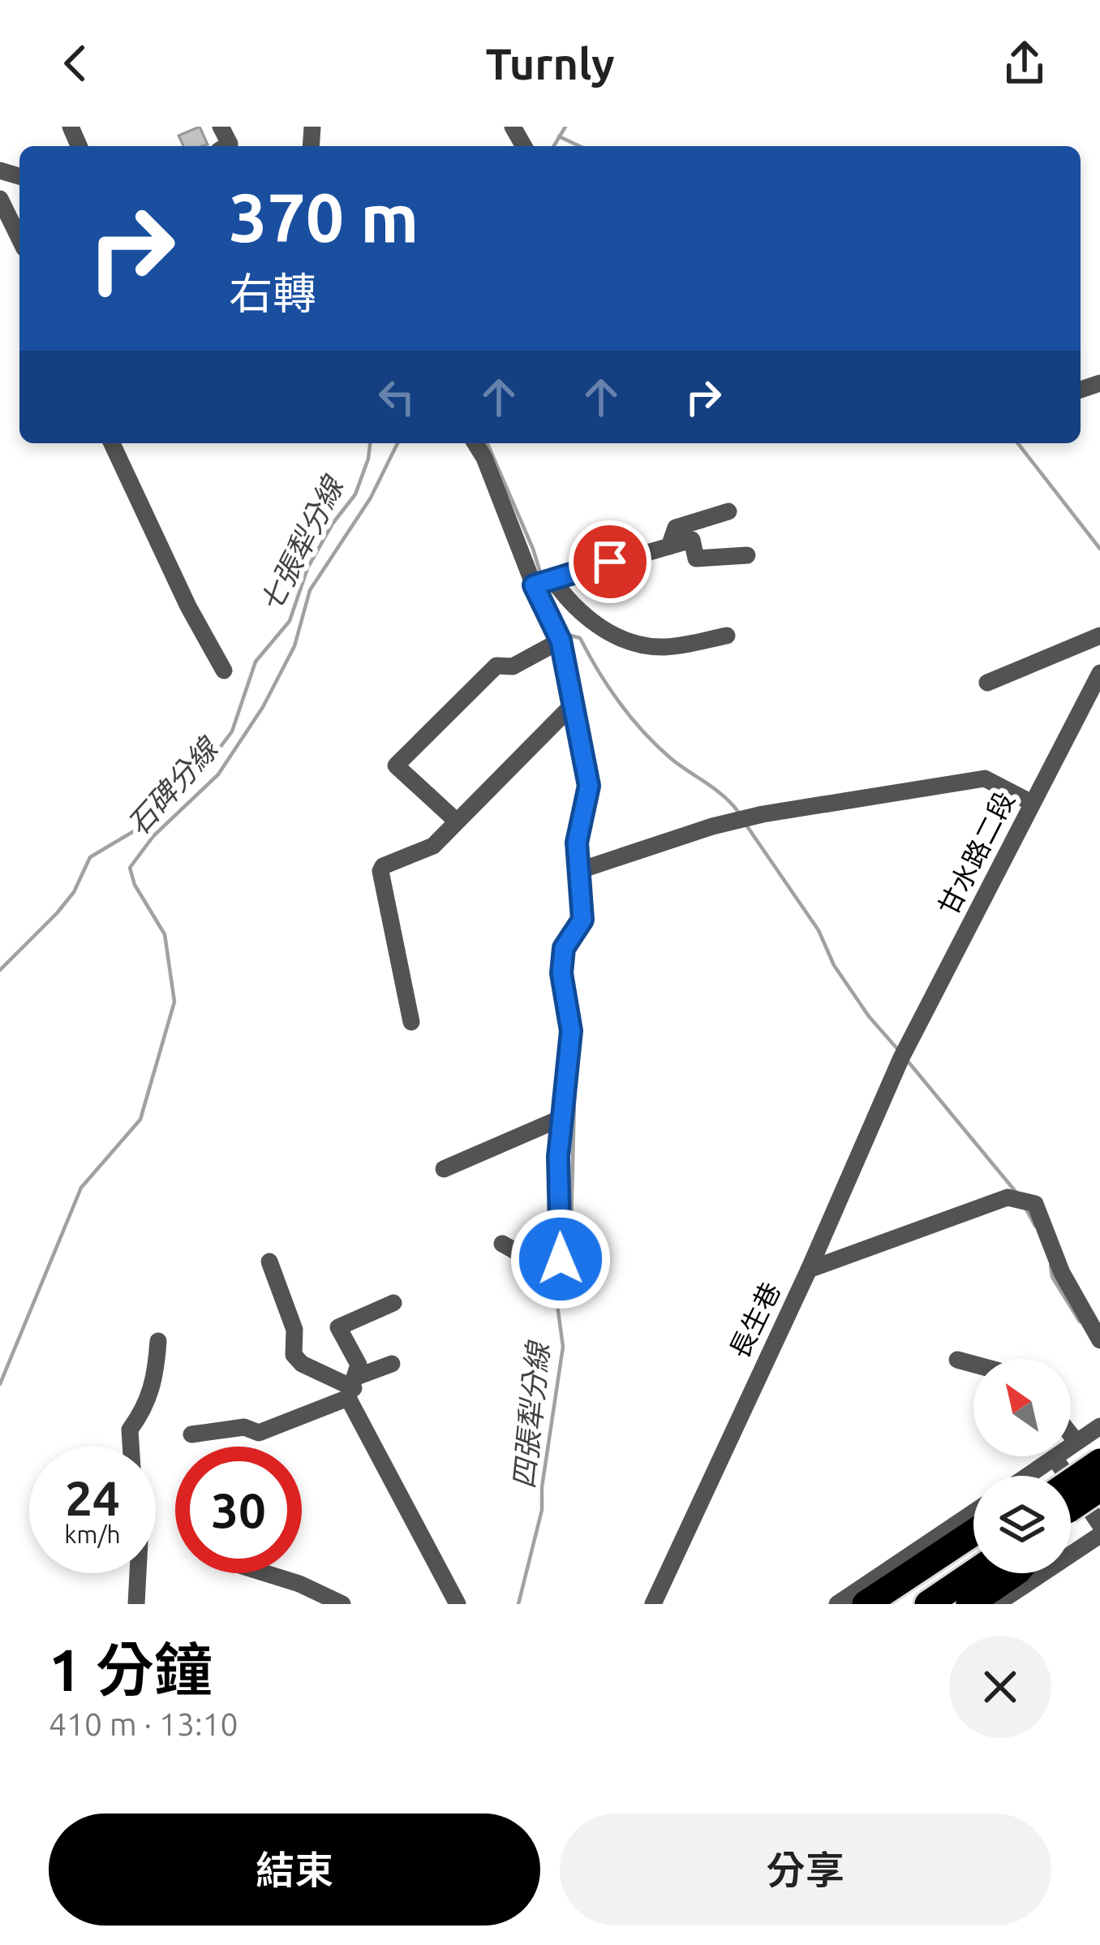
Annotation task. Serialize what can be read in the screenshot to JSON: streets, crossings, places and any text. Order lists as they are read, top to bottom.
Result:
{
  "streets": {
    "street": ["甘水路二段", "長生巷"]
  },
  "crossings": [
    ["甘水路二段", "長生巷"]
  ],
  "water": ["七張犁分線", "石碑分線", "四張犁分線"],
  "north": "top left",
  "page": {
    "header": "Turnly",
    "turn": ["370 m", "右轉"],
    "speed": "24 km/h",
    "limit": "30",
    "heading": ["1 分鐘", "410 m · 13:10"],
    "buttons": ["結束", "分享"]
  }
}
